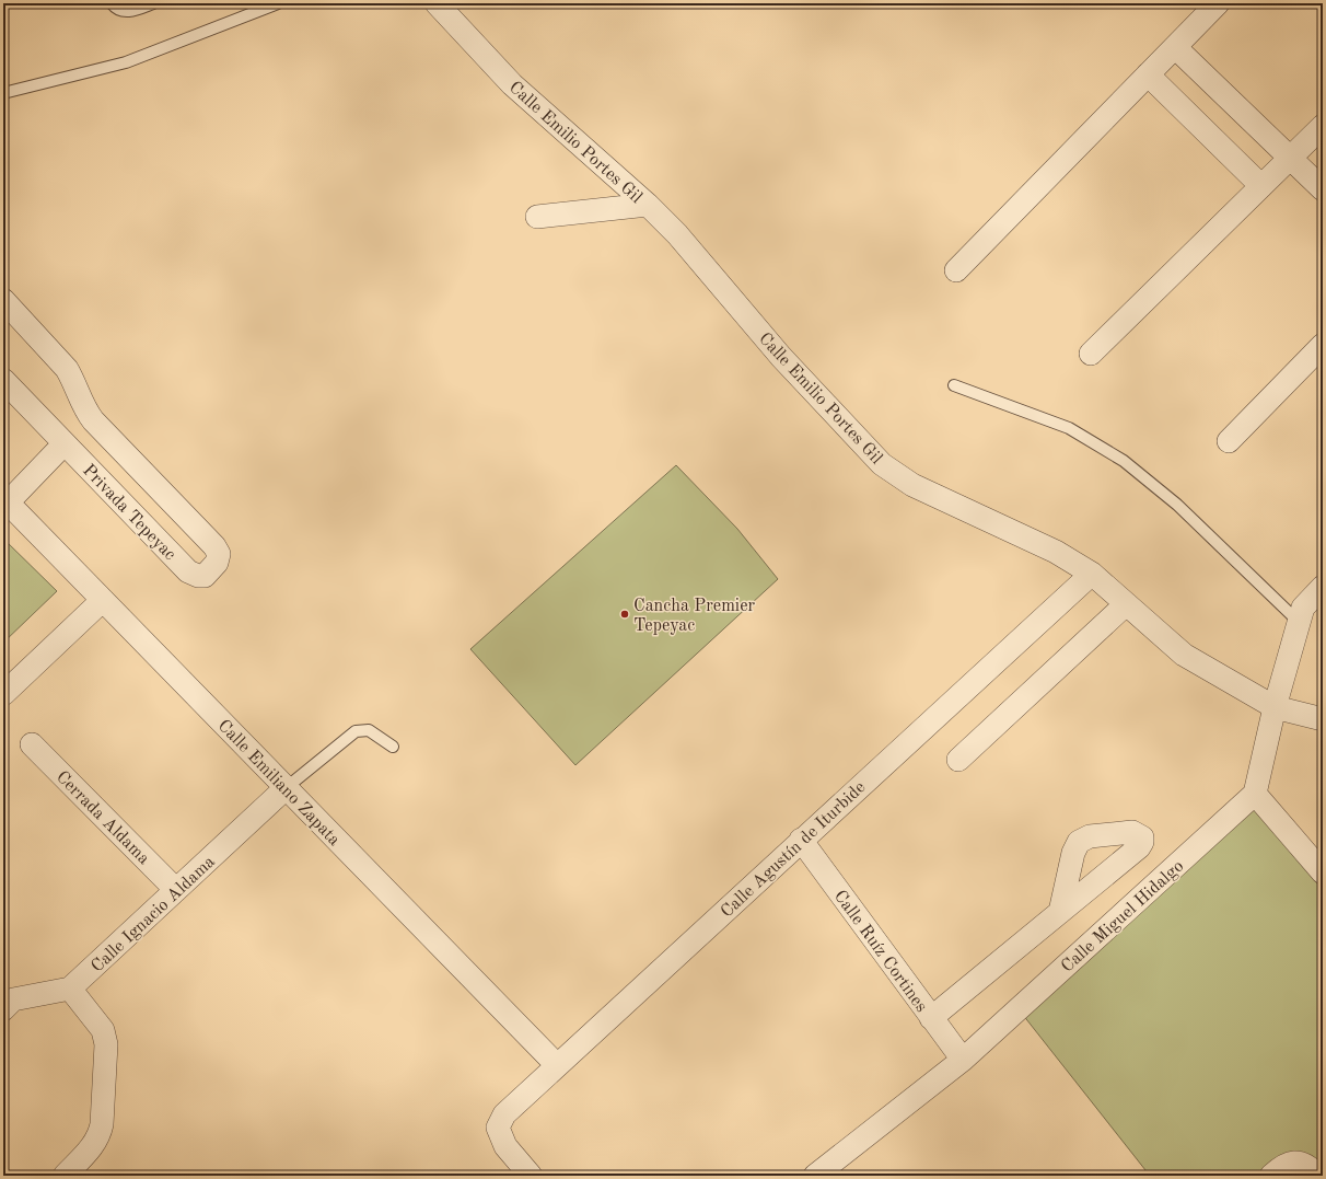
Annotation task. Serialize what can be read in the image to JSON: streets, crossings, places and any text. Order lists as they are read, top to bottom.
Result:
{
  "streets": {
    "street": [
      "Calle Emilio Portes Gil",
      "Privada Tepeyac",
      "Calle Emiliano Zapata",
      "Cerrada Aldama",
      "Calle Agustín de Iturbide",
      "Calle Ignacio Aldama",
      "Calle Miguel Hidalgo",
      "Calle Ruíz Cortines"
    ]
  },
  "crossings": [
    ["Calle Emilio Portes Gil", "Calle Agustín de Iturbide"],
    ["Calle Emiliano Zapata", "Calle Agustín de Iturbide"],
    ["Calle Emiliano Zapata", "Calle Ignacio Aldama"],
    ["Cerrada Aldama", "Calle Ignacio Aldama"],
    ["Calle Agustín de Iturbide", "Calle Ruíz Cortines"],
    ["Calle Miguel Hidalgo", "Calle Ruíz Cortines"]
  ],
  "places": ["Cancha Premier Tepeyac"]
}
